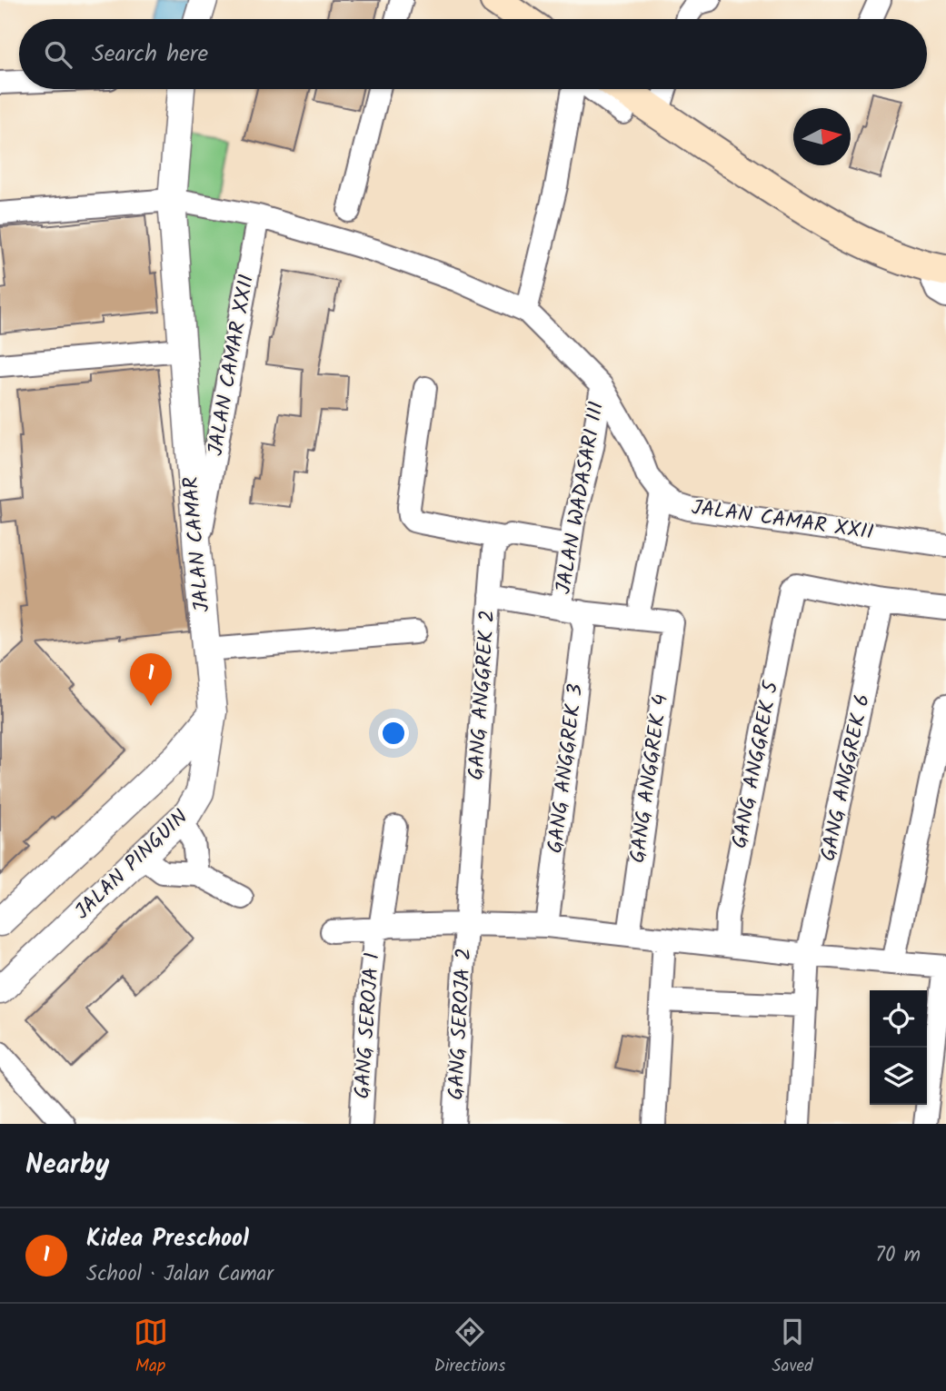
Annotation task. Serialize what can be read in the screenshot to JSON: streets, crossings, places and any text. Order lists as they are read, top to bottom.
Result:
{
  "streets": {
    "street": [
      "JALAN CAMAR XXII",
      "JALAN WADASARI III",
      "JALAN CAMAR",
      "GANG ANGGREK 2",
      "GANG ANGGREK 5",
      "GANG ANGGREK 3",
      "GANG ANGGREK 6",
      "GANG ANGGREK 4",
      "JALAN PINGUIN",
      "GANG SEROJA 2",
      "GANG SEROJA 1"
    ]
  },
  "crossings": [
    ["JALAN CAMAR XXII", "JALAN WADASARI III"],
    ["JALAN CAMAR XXII", "JALAN CAMAR"],
    ["JALAN WADASARI III", "GANG ANGGREK 3"],
    ["JALAN WADASARI III", "GANG ANGGREK 4"],
    ["JALAN CAMAR", "JALAN PINGUIN"],
    ["GANG ANGGREK 2", "GANG SEROJA 2"],
    ["GANG ANGGREK 5", "GANG ANGGREK 6"],
    ["GANG ANGGREK 3", "GANG ANGGREK 4"]
  ],
  "north": "right",
  "page": {
    "search": "Search here",
    "pins": "1",
    "heading": "Nearby",
    "list": [
      {
        "mark": "1",
        "name": "Kidea Preschool",
        "note": "School · Jalan Camar",
        "value": "70 m"
      }
    ],
    "nav": ["Map", "Directions", "Saved"]
  }
}
